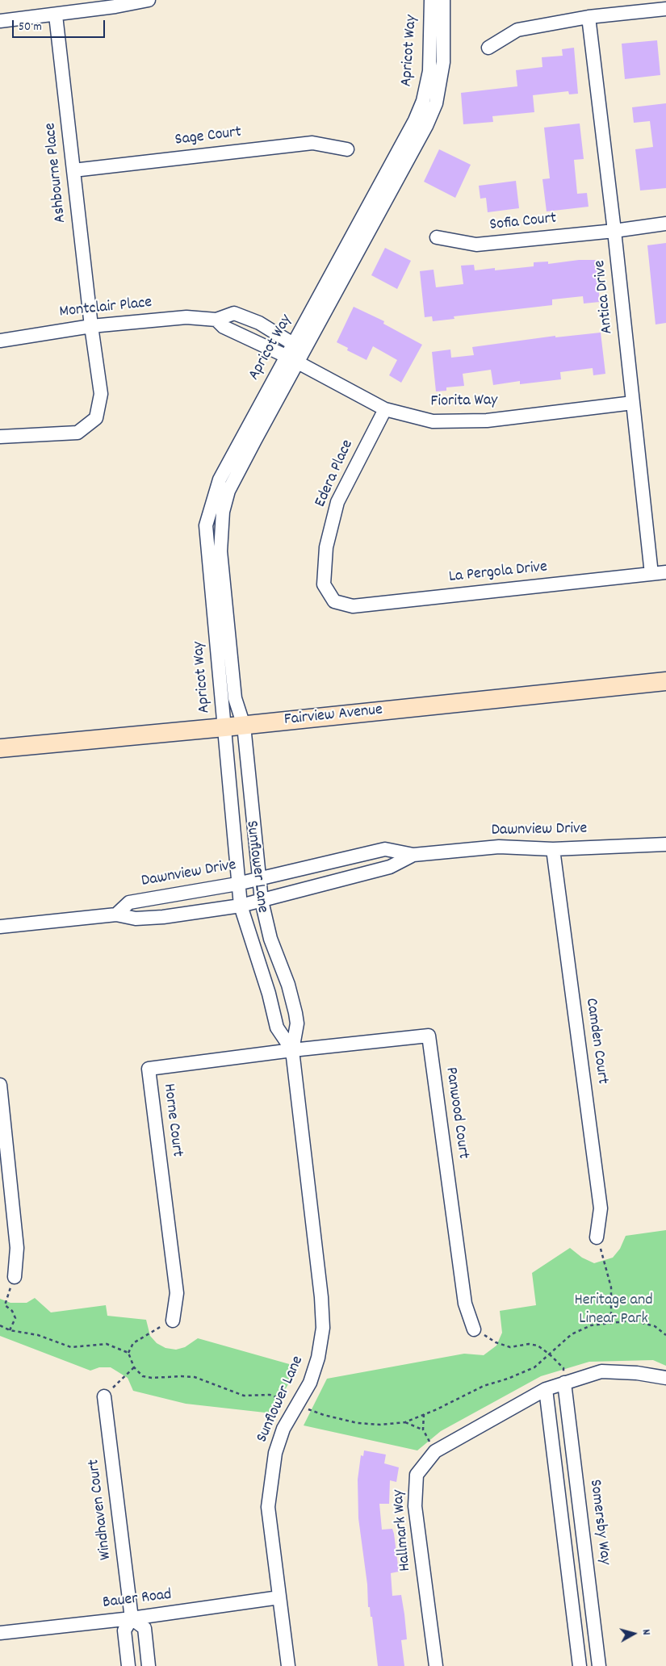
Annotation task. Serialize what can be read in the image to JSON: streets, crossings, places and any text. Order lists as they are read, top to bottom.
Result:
{
  "streets": {
    "street": [
      "Apricot Way",
      "Sage Court",
      "Ashbourne Place",
      "Sofia Court",
      "Antica Drive",
      "Montclair Place",
      "Fiorita Way",
      "Edera Place",
      "La Pergola Drive",
      "Fairview Avenue",
      "Dawnview Drive",
      "Sunflower Lane",
      "Camden Court",
      "Panwood Court",
      "Horne Court",
      "Windhaven Court",
      "Somersby Way",
      "Hallmark Way",
      "Bauer Road"
    ]
  },
  "crossings": [
    ["Apricot Way", "Montclair Place"],
    ["Apricot Way", "Fiorita Way"],
    ["Apricot Way", "Fairview Avenue"],
    ["Apricot Way", "Sunflower Lane"],
    ["Sage Court", "Ashbourne Place"],
    ["Ashbourne Place", "Montclair Place"],
    ["Sofia Court", "Antica Drive"],
    ["Antica Drive", "Fiorita Way"],
    ["Antica Drive", "La Pergola Drive"],
    ["Fiorita Way", "Edera Place"],
    ["Edera Place", "La Pergola Drive"],
    ["Fairview Avenue", "Sunflower Lane"],
    ["Dawnview Drive", "Sunflower Lane"],
    ["Dawnview Drive", "Camden Court"],
    ["Sunflower Lane", "Panwood Court"],
    ["Sunflower Lane", "Horne Court"],
    ["Sunflower Lane", "Bauer Road"],
    ["Panwood Court", "Horne Court"],
    ["Windhaven Court", "Bauer Road"],
    ["Somersby Way", "Hallmark Way"]
  ],
  "parks": ["Heritage and Linear Park"],
  "scale_bar": "50 m",
  "north": "right"
}
